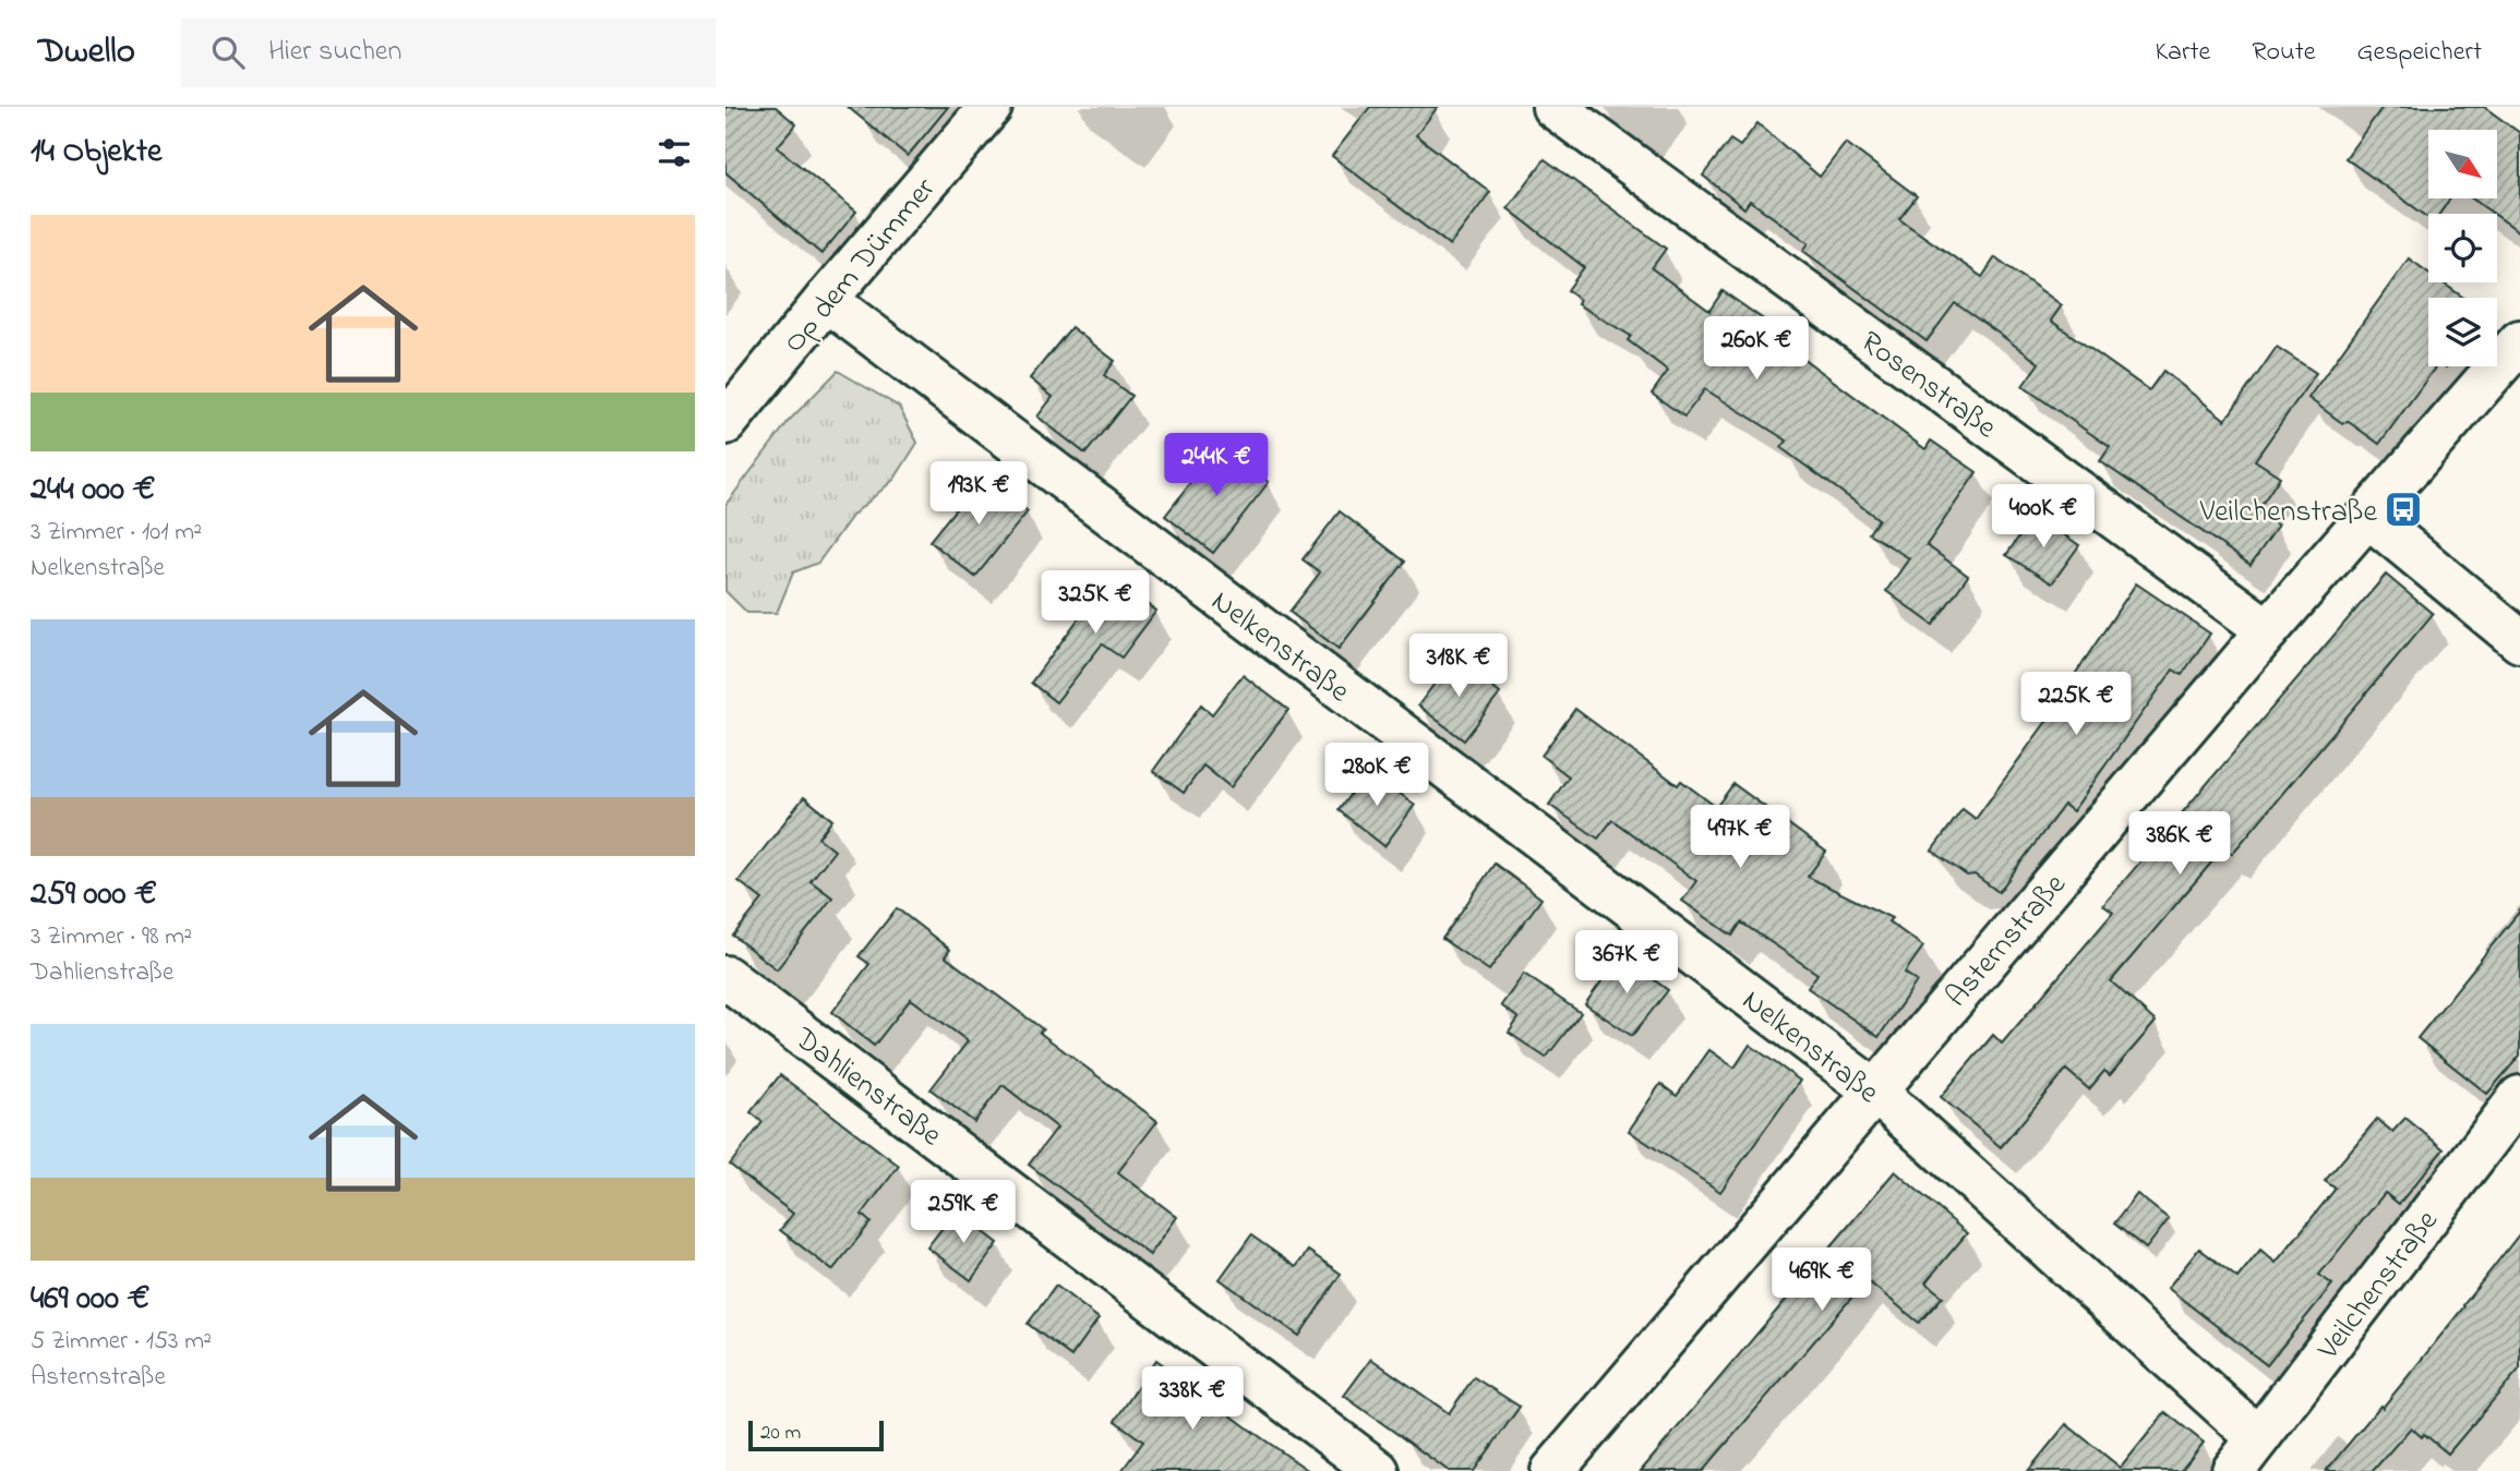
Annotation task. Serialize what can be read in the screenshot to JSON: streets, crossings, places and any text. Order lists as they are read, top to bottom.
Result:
{
  "streets": {
    "street": [
      "Op dem Dümmer",
      "Rosenstraße",
      "Nelkenstraße",
      "Asternstraße",
      "Dahlienstraße",
      "Veilchenstraße"
    ]
  },
  "crossings": [
    ["Op dem Dümmer", "Nelkenstraße"],
    ["Rosenstraße", "Asternstraße"],
    ["Nelkenstraße", "Asternstraße"],
    ["Nelkenstraße", "Veilchenstraße"]
  ],
  "places": {
    "bus stop": ["Veilchenstraße"]
  },
  "scale_bar": "20 m",
  "north": "bottom right",
  "page": {
    "header": "Dwello",
    "search": "Hier suchen",
    "nav": ["Karte", "Route", "Gespeichert"],
    "heading": "14 Objekte",
    "list": [
      {
        "name": "244 000 €",
        "note": "3 Zimmer · 101 m² · Nelkenstraße"
      },
      {
        "name": "259 000 €",
        "note": "3 Zimmer · 98 m² · Dahlienstraße"
      },
      {
        "name": "469 000 €",
        "note": "5 Zimmer · 153 m² · Asternstraße"
      }
    ],
    "price": [
      "260K €",
      "244K €",
      "193K €",
      "400K €",
      "325K €",
      "318K €",
      "225K €",
      "280K €",
      "497K €",
      "386K €",
      "367K €",
      "259K €",
      "469K €",
      "338K €"
    ],
    "scale": "20 m"
  }
}
